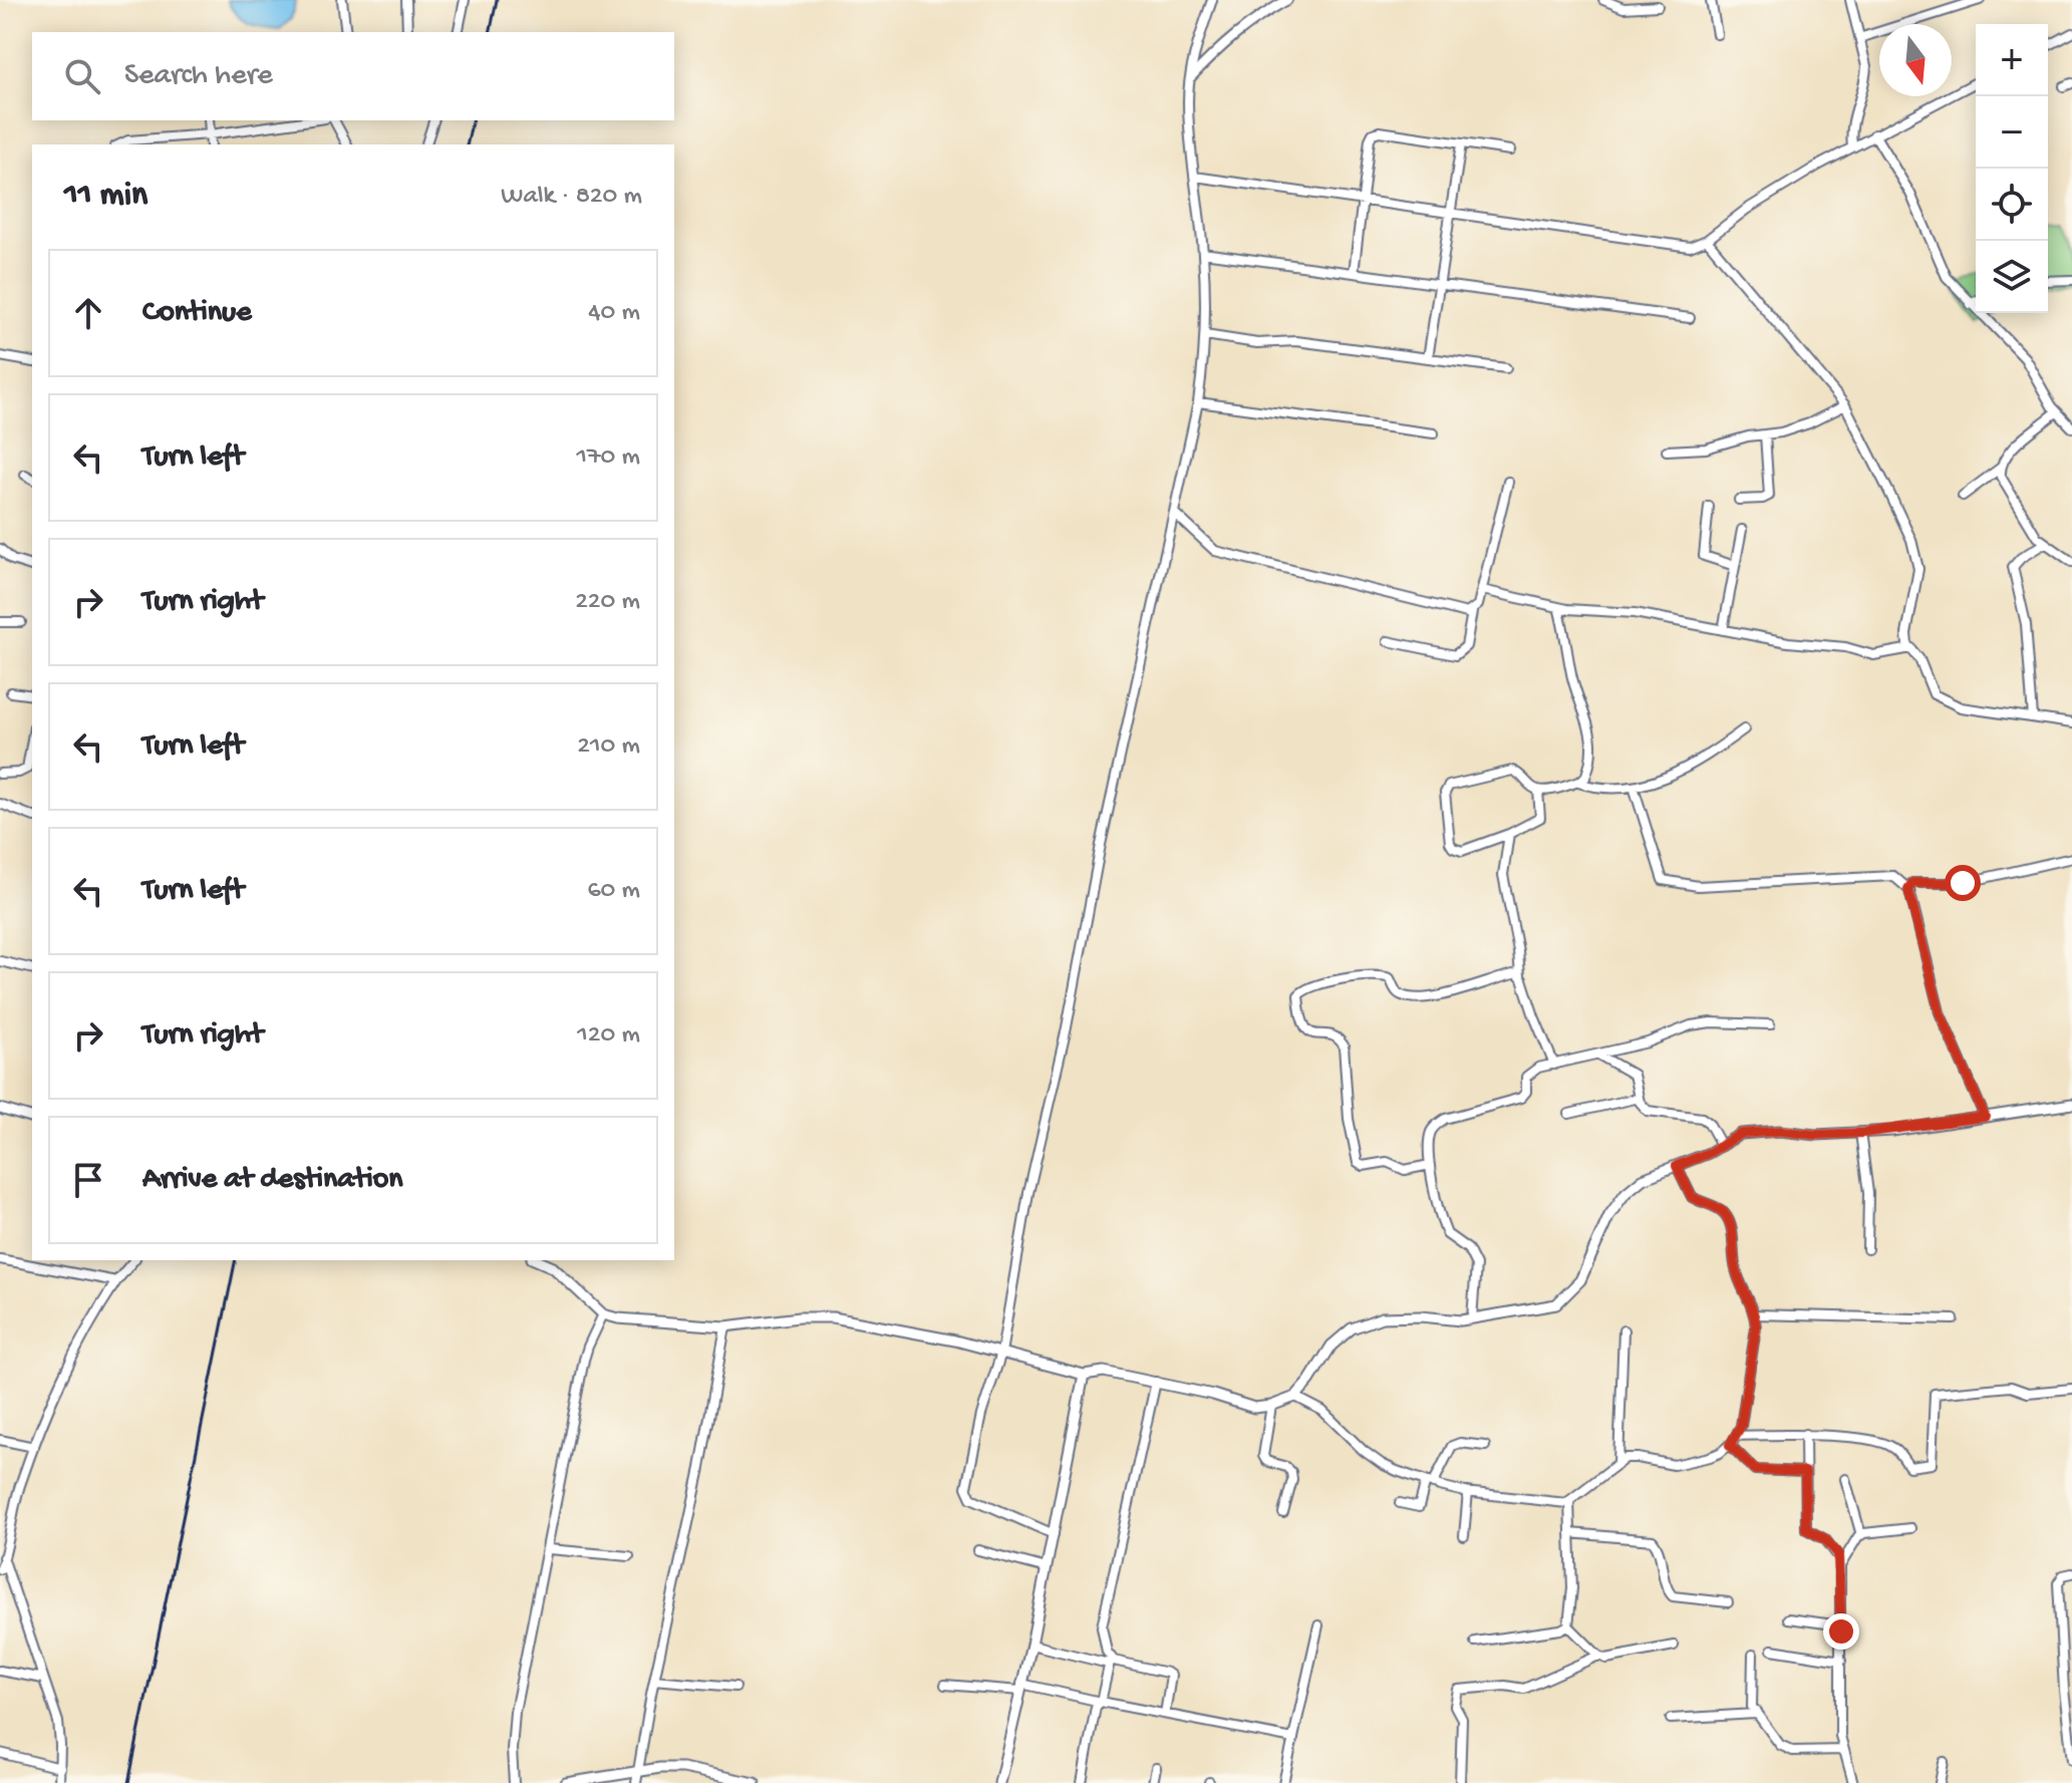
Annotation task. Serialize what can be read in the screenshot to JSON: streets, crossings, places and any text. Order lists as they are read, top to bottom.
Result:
{
  "north": "bottom",
  "page": {
    "map_buttons": ["+", "−"],
    "search": "Search here",
    "heading": ["11 min", "Walk · 820 m"],
    "list": [
      ["Continue", "40 m"],
      ["Turn left", "170 m"],
      ["Turn right", "220 m"],
      ["Turn left", "210 m"],
      ["Turn left", "60 m"],
      ["Turn right", "120 m"],
      "Arrive at destination"
    ]
  }
}
